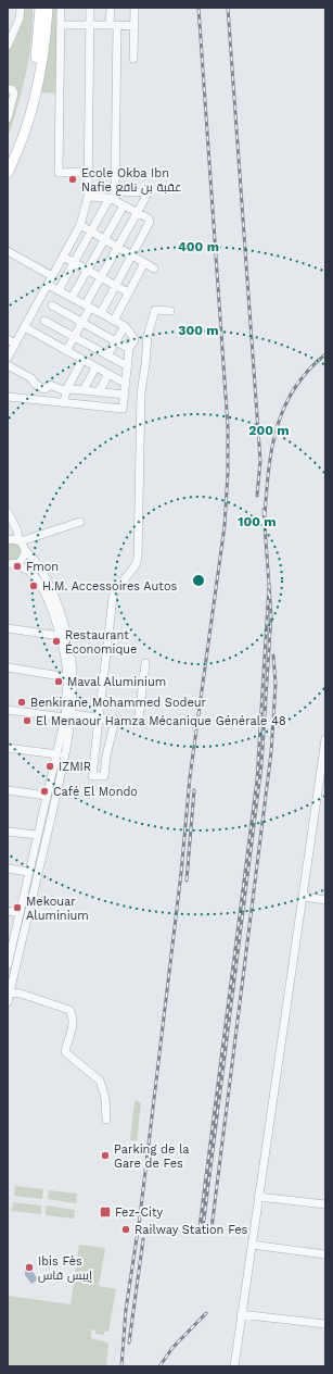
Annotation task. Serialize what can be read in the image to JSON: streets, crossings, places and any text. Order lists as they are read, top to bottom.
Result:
{
  "places": {
    "other": [
      "Ecole Okba Ibn Nafie عقبة بن نافع",
      "Fmon",
      "H.M. Accessoires Autos",
      "Restaurant Économique",
      "Maval Aluminium",
      "Benkirane Mohammed Sodeur",
      "El Menaour Hamza Mécanique Générale 48",
      "IZMIR",
      "Café El Mondo",
      "Mekouar Aluminium",
      "Parking de la Gare de Fes",
      "Railway Station Fes",
      "Ibis Fès إيبس فاس"
    ],
    "transit": ["Fez-City"]
  },
  "rings": [
    "400 m",
    "300 m",
    "200 m",
    "100 m"
  ]
}
